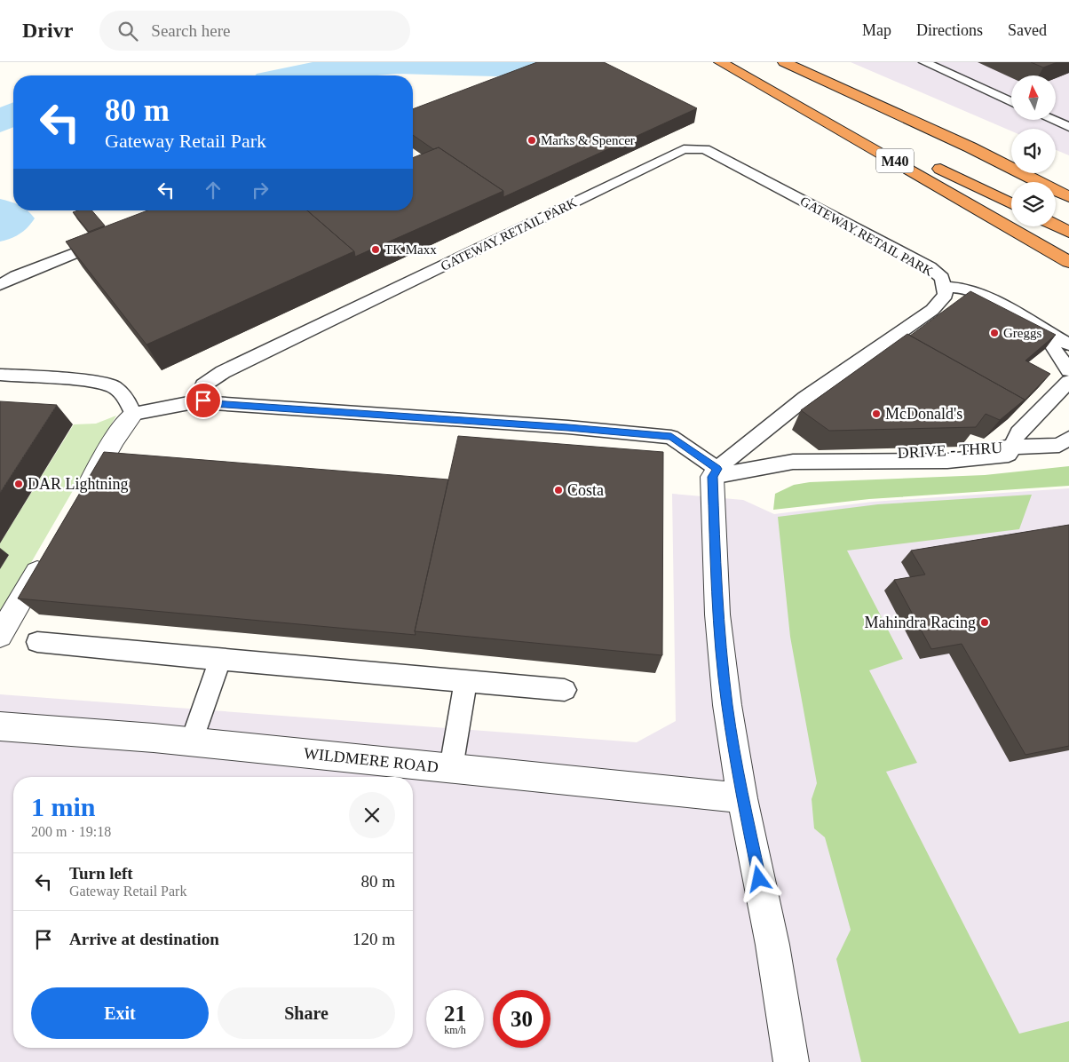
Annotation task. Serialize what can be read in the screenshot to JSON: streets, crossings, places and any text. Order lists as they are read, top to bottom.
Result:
{
  "streets": {
    "highway": ["M40"],
    "street": ["WILDMERE ROAD"],
    "lane": ["GATEWAY RETAIL PARK", "DRIVE - THRU"]
  },
  "places": [
    "Marks & Spencer",
    "TK Maxx",
    "Greggs",
    "McDonald's",
    "DAR Lightning",
    "Costa",
    "Mahindra Racing"
  ],
  "north": "top",
  "page": {
    "header": "Drivr",
    "search": "Search here",
    "nav": ["Map", "Directions", "Saved"],
    "turn": ["80 m", "Gateway Retail Park"],
    "heading": ["1 min", "200 m · 19:18"],
    "list": [
      {
        "name": "Turn left",
        "note": "Gateway Retail Park",
        "value": "80 m"
      },
      {
        "name": "Arrive at destination",
        "value": "120 m"
      }
    ],
    "buttons": ["Exit", "Share"],
    "speed": "21 km/h",
    "limit": "30"
  }
}
